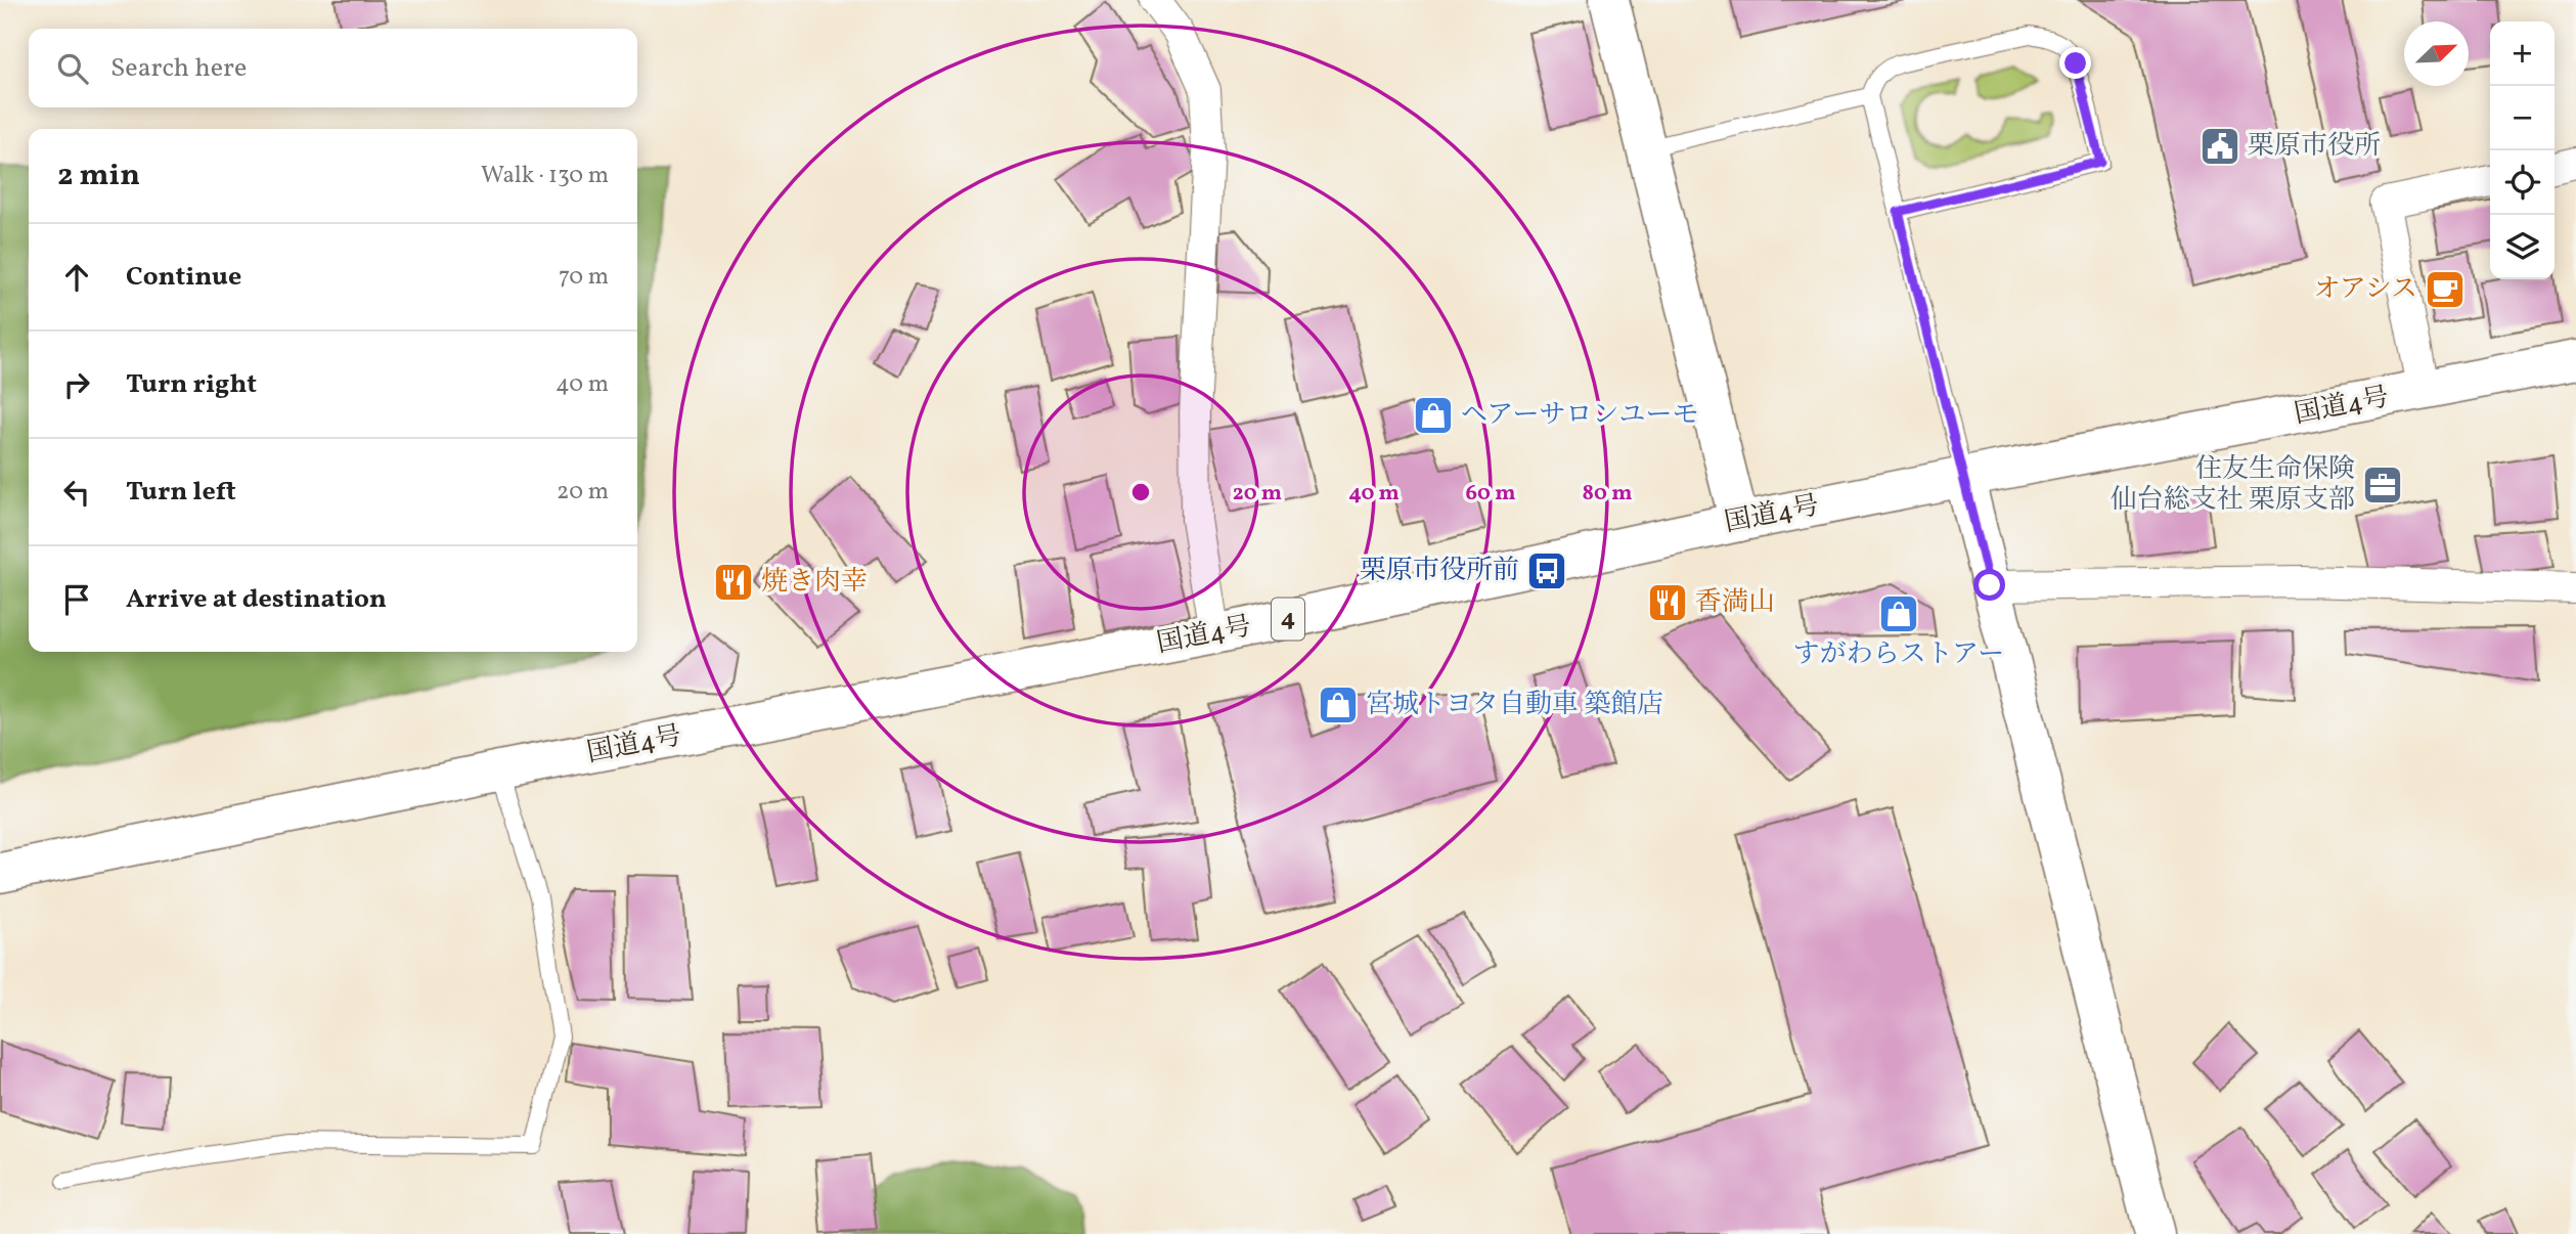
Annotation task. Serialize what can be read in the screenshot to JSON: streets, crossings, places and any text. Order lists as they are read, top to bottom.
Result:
{
  "streets": {
    "main road": ["国道4号", "4"]
  },
  "places": {
    "public building": ["栗原市役所"],
    "cafe": ["オアシス"],
    "shop": ["ヘアーサロンユーモ", "すがわらストアー", "宮城トヨタ自動車 築館店"],
    "office": ["住友生命保険 仙台総支社 栗原支部"],
    "bus stop": ["栗原市役所前"],
    "restaurant": ["焼き肉幸", "香満山"]
  },
  "north": "top right",
  "page": {
    "map_buttons": ["+", "−"],
    "search": "Search here",
    "heading": ["2 min", "Walk · 130 m"],
    "list": [
      ["Continue", "70 m"],
      ["Turn right", "40 m"],
      ["Turn left", "20 m"],
      "Arrive at destination"
    ]
  },
  "rings": [
    "20 m",
    "40 m",
    "60 m",
    "80 m"
  ]
}
